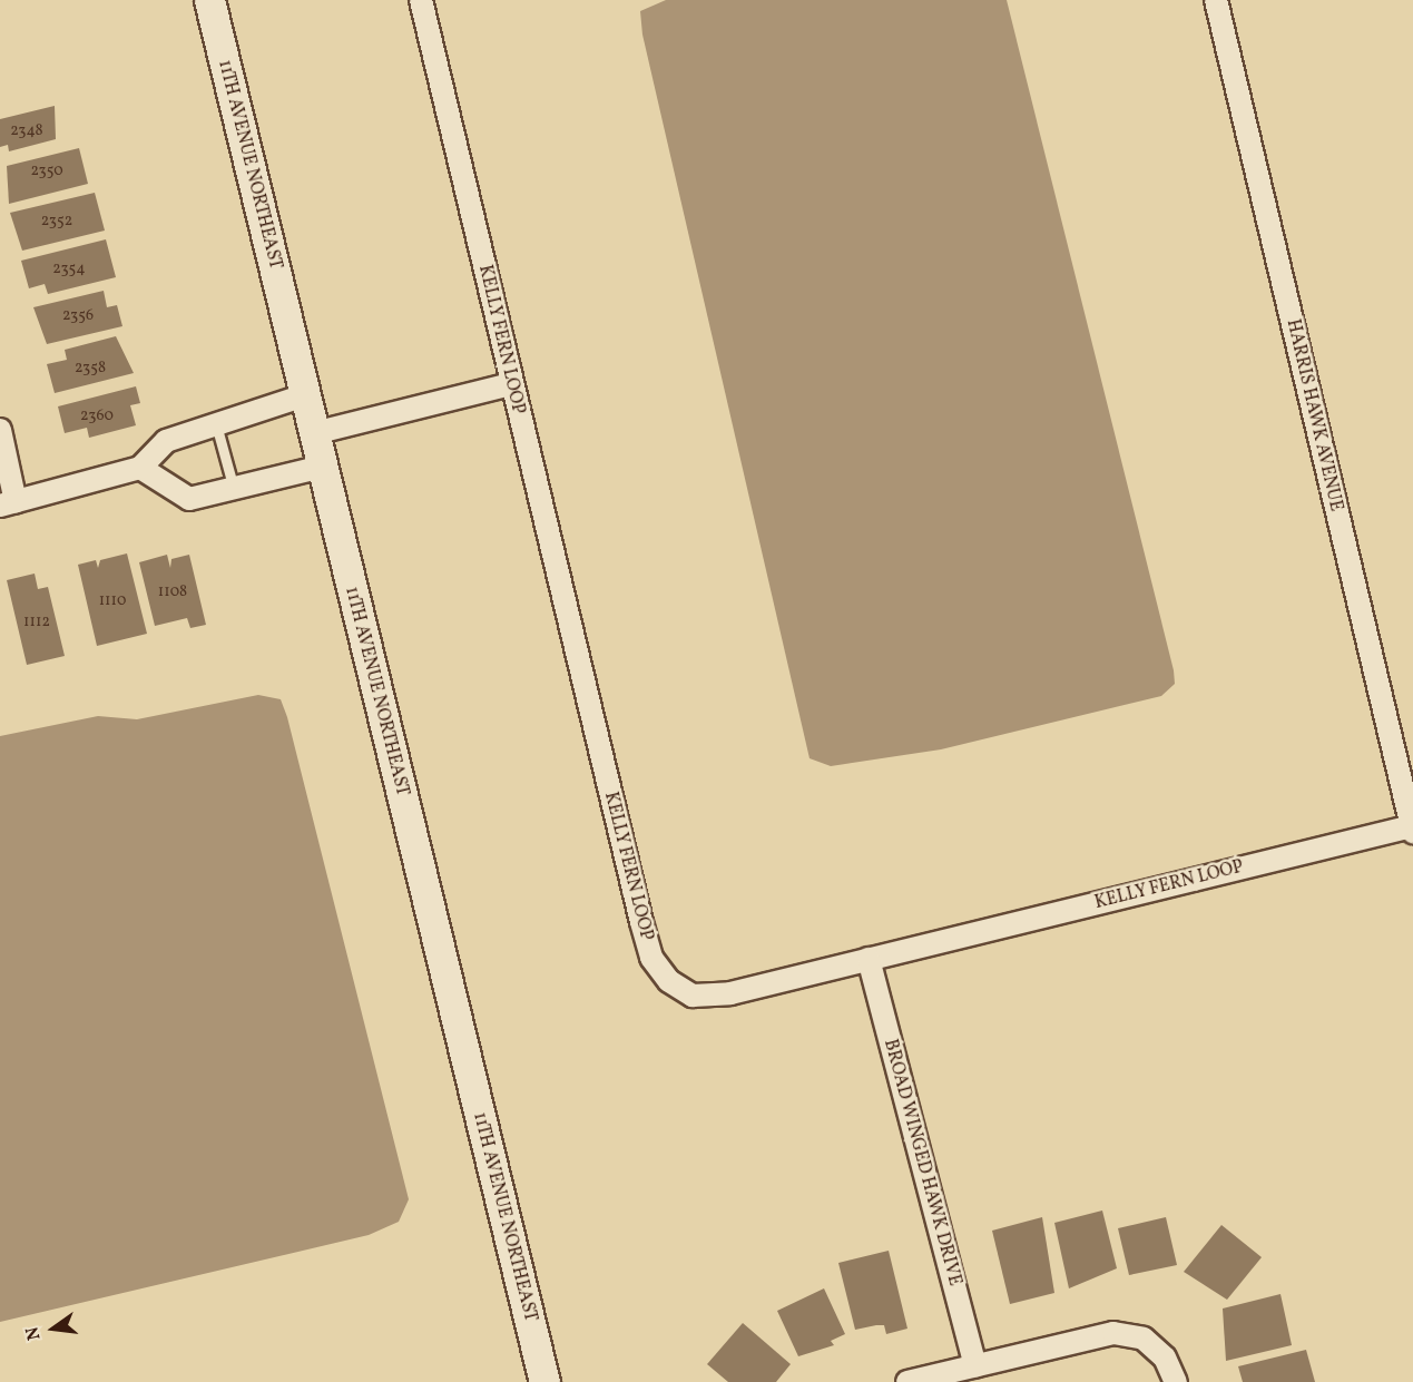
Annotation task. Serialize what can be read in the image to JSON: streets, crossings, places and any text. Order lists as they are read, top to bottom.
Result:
{
  "streets": {
    "street": [
      "11TH AVENUE NORTHEAST",
      "KELLY FERN LOOP",
      "HARRIS HAWK AVENUE",
      "BROAD WINGED HAWK DRIVE"
    ]
  },
  "crossings": [
    ["KELLY FERN LOOP", "HARRIS HAWK AVENUE"],
    ["KELLY FERN LOOP", "BROAD WINGED HAWK DRIVE"]
  ],
  "house_numbers": [
    "2348",
    "2350",
    "2352",
    "2354",
    "2356",
    "2358",
    "2360",
    "1108",
    "1110",
    "1112"
  ],
  "north": "left"
}
